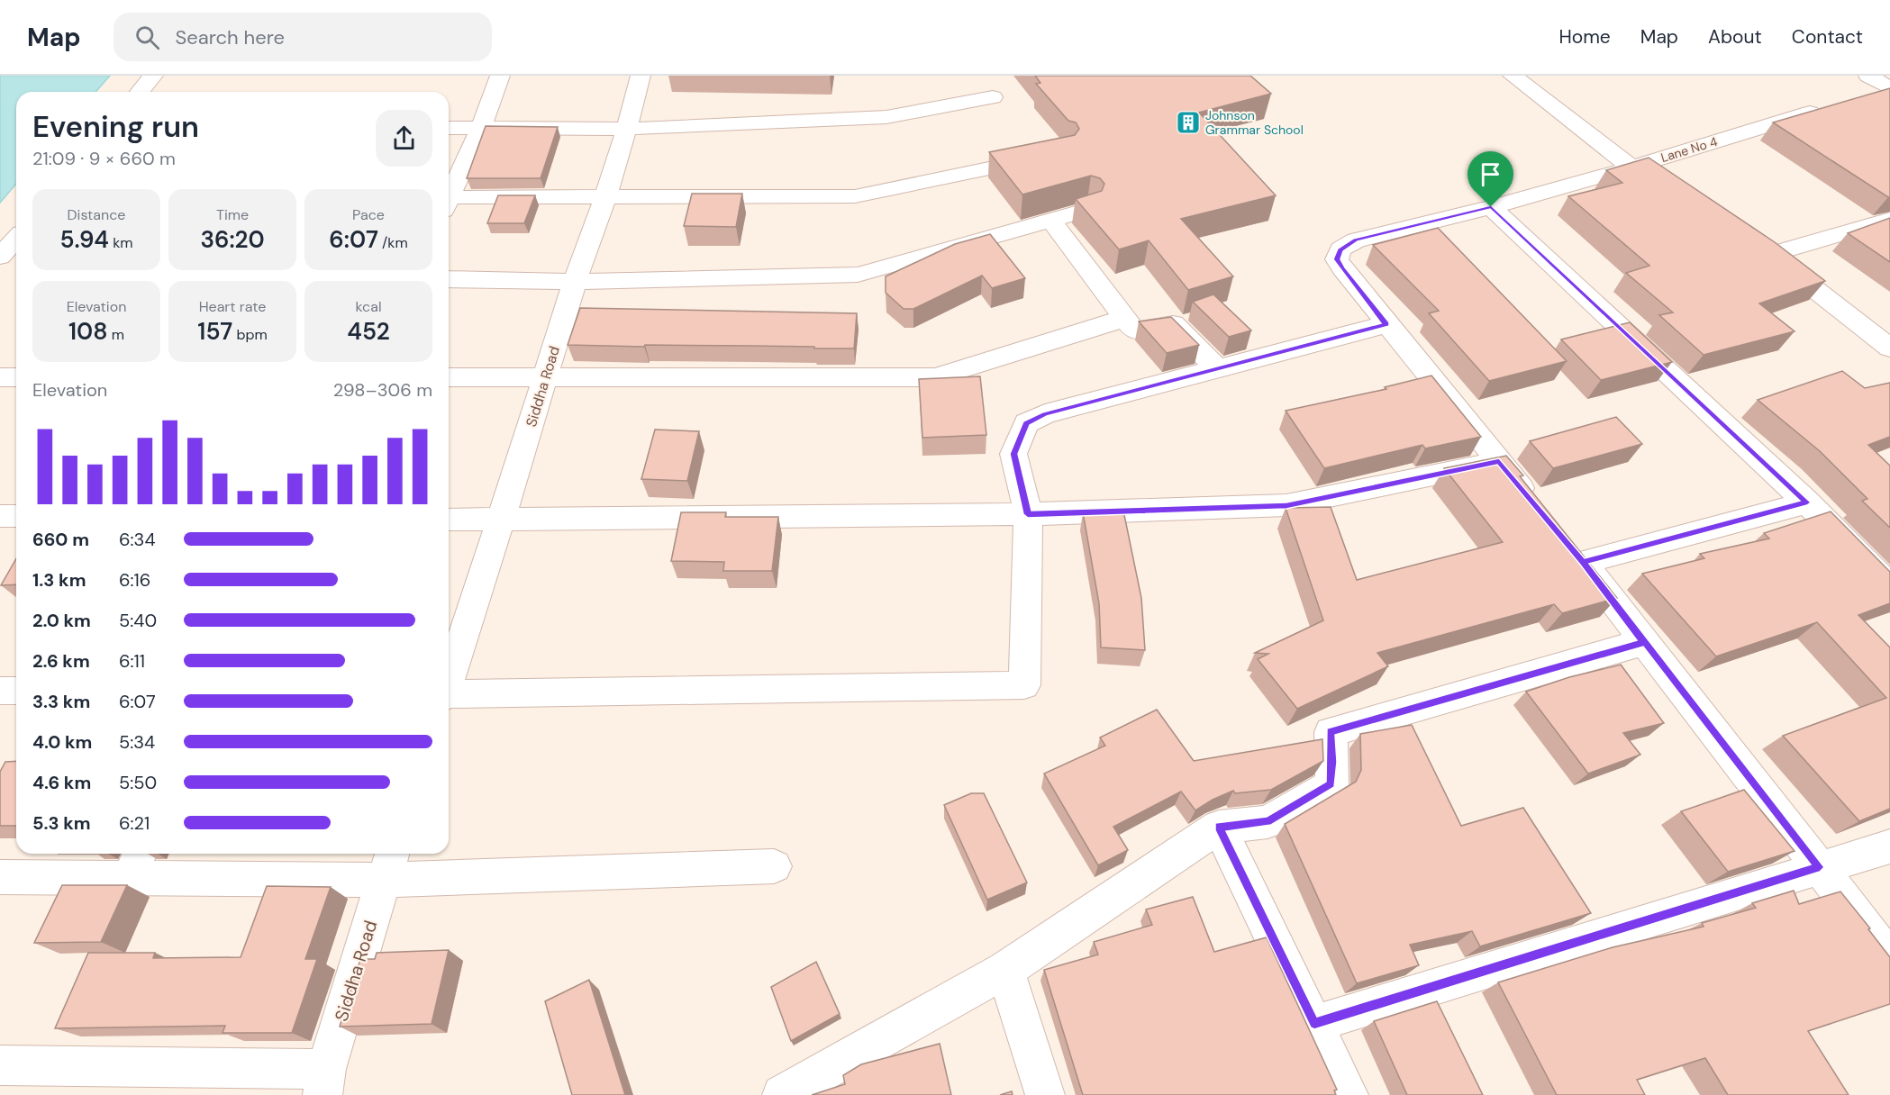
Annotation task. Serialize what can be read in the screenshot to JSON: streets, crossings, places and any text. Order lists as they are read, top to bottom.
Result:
{
  "streets": {
    "street": ["Lane No 4", "Siddha Road"]
  },
  "places": {
    "building": ["Johnson Grammar School"]
  },
  "page": {
    "header": "Map",
    "search": "Search here",
    "nav": [
      "Home",
      "Map",
      "About",
      "Contact"
    ],
    "heading": ["Evening run", "21:09 · 9 × 660 m"],
    "stats": [
      ["Distance", "5.94 km"],
      ["Time", "36:20"],
      ["Pace", "6:07 /km"],
      ["Elevation", "108 m"],
      ["Heart rate", "157 bpm"],
      ["kcal", "452"]
    ],
    "chart": ["Elevation", "298–306 m"],
    "list": [
      {
        "name": "660 m",
        "note": "6:34"
      },
      {
        "name": "1.3 km",
        "note": "6:16"
      },
      {
        "name": "2.0 km",
        "note": "5:40"
      },
      {
        "name": "2.6 km",
        "note": "6:11"
      },
      {
        "name": "3.3 km",
        "note": "6:07"
      },
      {
        "name": "4.0 km",
        "note": "5:34"
      },
      {
        "name": "4.6 km",
        "note": "5:50"
      },
      {
        "name": "5.3 km",
        "note": "6:21"
      }
    ]
  }
}
